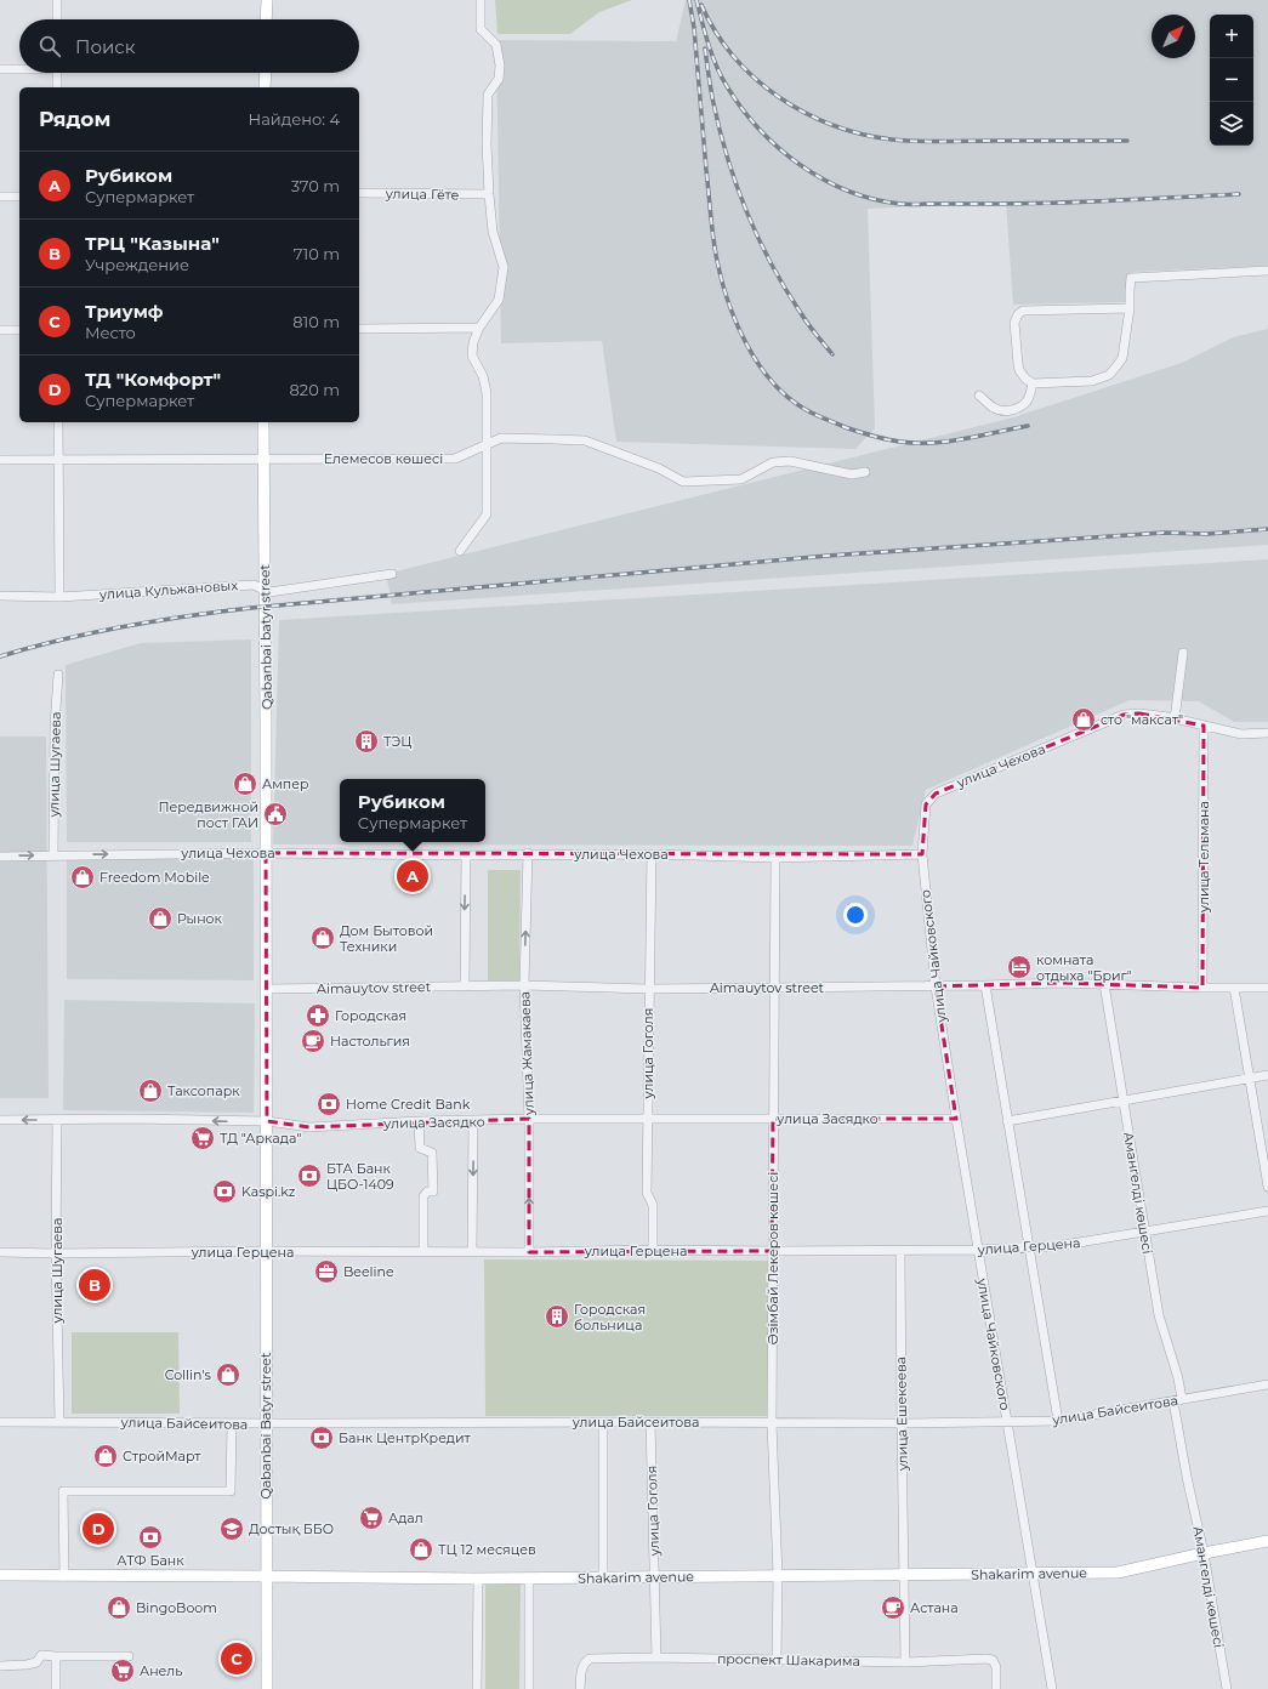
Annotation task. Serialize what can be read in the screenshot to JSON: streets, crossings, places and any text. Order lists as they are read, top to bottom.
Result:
{
  "streets": {
    "main road": ["Qabanbai batyr street", "Qabanbai Batyr street", "Shakarim avenue"],
    "street": [
      "улица Гёте",
      "Елемесов көшесі",
      "улица Кульжановых",
      "улица Шугаева",
      "улица Чехова",
      "улица Тельмана",
      "улица Чайковского",
      "Aimauytov street",
      "улица Жамакаева",
      "улица Гоголя",
      "улица Засядко",
      "Амангелді көшесі",
      "улица Герцена",
      "Әзімбай Лекеров көшесі",
      "улица Байсеитова",
      "улица Ешекеева",
      "проспект Шакарима"
    ]
  },
  "crossings": [
    ["Елемесов көшесі", "Qabanbai batyr street"],
    ["улица Кульжановых", "Qabanbai batyr street"],
    ["Qabanbai batyr street", "улица Чехова"],
    ["Qabanbai batyr street", "Aimauytov street"],
    ["улица Шугаева", "улица Чехова"],
    ["улица Шугаева", "улица Засядко"],
    ["улица Шугаева", "улица Герцена"],
    ["улица Шугаева", "улица Байсеитова"],
    ["улица Чехова", "улица Тельмана"],
    ["улица Чехова", "улица Чайковского"],
    ["улица Чехова", "улица Жамакаева"],
    ["улица Чехова", "улица Гоголя"],
    ["улица Чехова", "Әзімбай Лекеров көшесі"],
    ["улица Тельмана", "Aimauytov street"],
    ["улица Чайковского", "Aimauytov street"],
    ["улица Чайковского", "улица Засядко"],
    ["улица Чайковского", "улица Герцена"],
    ["улица Чайковского", "улица Байсеитова"],
    ["улица Чайковского", "Shakarim avenue"],
    ["Aimauytov street", "улица Жамакаева"],
    ["Aimauytov street", "улица Гоголя"],
    ["Aimauytov street", "Амангелді көшесі"],
    ["Aimauytov street", "Әзімбай Лекеров көшесі"],
    ["улица Жамакаева", "улица Засядко"],
    ["улица Жамакаева", "улица Герцена"],
    ["улица Гоголя", "улица Засядко"],
    ["улица Гоголя", "улица Герцена"],
    ["улица Гоголя", "улица Байсеитова"],
    ["улица Гоголя", "Shakarim avenue"],
    ["улица Гоголя", "проспект Шакарима"],
    ["улица Засядко", "Әзімбай Лекеров көшесі"],
    ["Амангелді көшесі", "улица Герцена"],
    ["Амангелді көшесі", "улица Байсеитова"],
    ["Амангелді көшесі", "Shakarim avenue"],
    ["улица Герцена", "Әзімбай Лекеров көшесі"],
    ["улица Герцена", "улица Ешекеева"],
    ["улица Герцена", "Qabanbai Batyr street"],
    ["Әзімбай Лекеров көшесі", "улица Байсеитова"],
    ["Әзімбай Лекеров көшесі", "Shakarim avenue"],
    ["Әзімбай Лекеров көшесі", "проспект Шакарима"],
    ["улица Байсеитова", "улица Ешекеева"],
    ["улица Байсеитова", "Qabanbai Batyr street"],
    ["улица Ешекеева", "Shakarim avenue"],
    ["улица Ешекеева", "проспект Шакарима"],
    ["Qabanbai Batyr street", "Shakarim avenue"]
  ],
  "places": {
    "shop": [
      "сто \"максат\"",
      "Ампер",
      "Freedom Mobile",
      "Рынок",
      "Дом Бытовой Техники",
      "Таксопарк",
      "Collin's",
      "СтройМарт",
      "ТЦ 12 месяцев",
      "BingoBoom"
    ],
    "building": ["ТЭЦ", "Городская больница"],
    "public building": ["Передвижной пост ГАИ"],
    "hotel": ["комната отдыха \"Бриг\""],
    "pharmacy": ["Городская"],
    "cafe": ["Настольгия", "Астана"],
    "bank": [
      "Home Credit Bank",
      "БТА Банк ЦБО-1409",
      "Kaspi.kz",
      "Банк ЦентрКредит",
      "АТФ Банк"
    ],
    "supermarket": ["ТД \"Аркада\"", "Адал", "Анель"],
    "office": ["Beeline"],
    "school or university": ["Достық ББО"]
  },
  "north": "top right",
  "page": {
    "map_buttons": ["+", "−"],
    "search": "Поиск",
    "heading": ["Рядом", "Найдено: 4"],
    "list": [
      {
        "mark": "A",
        "name": "Рубиком",
        "note": "Супермаркет",
        "value": "370 m"
      },
      {
        "mark": "B",
        "name": "ТРЦ \"Казына\"",
        "note": "Учреждение",
        "value": "710 m"
      },
      {
        "mark": "C",
        "name": "Триумф",
        "note": "Место",
        "value": "810 m"
      },
      {
        "mark": "D",
        "name": "ТД \"Комфорт\"",
        "note": "Супермаркет",
        "value": "820 m"
      }
    ],
    "popup": ["Рубиком", "Супермаркет"],
    "pins": [
      "A",
      "B",
      "D",
      "C"
    ]
  }
}
